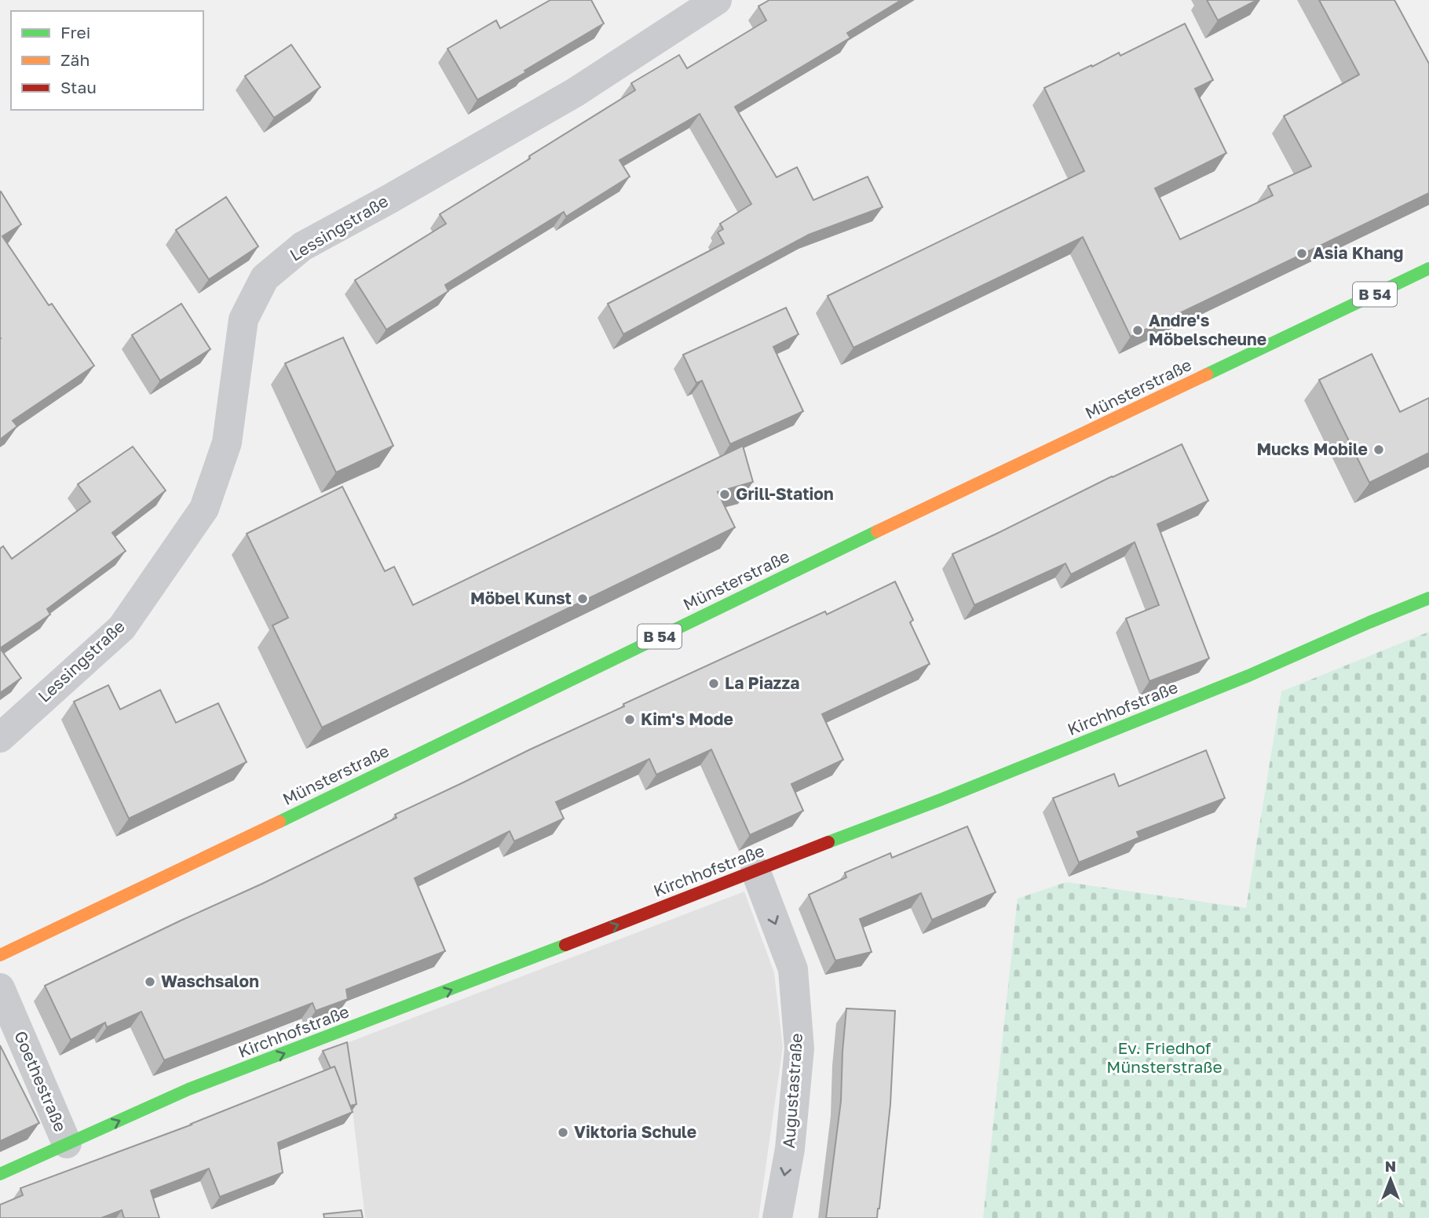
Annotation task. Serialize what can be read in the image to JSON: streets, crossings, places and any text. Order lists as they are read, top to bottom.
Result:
{
  "streets": {
    "main road": ["B 54", "Münsterstraße", "Kirchhofstraße"],
    "street": ["Lessingstraße", "Goethestraße", "Augustastraße"]
  },
  "crossings": [
    ["Kirchhofstraße", "Goethestraße"],
    ["Kirchhofstraße", "Augustastraße"]
  ],
  "one_way": ["Kirchhofstraße", "Augustastraße"],
  "parks": ["Ev. Friedhof Münsterstraße"],
  "places": [
    "Asia Khang",
    "Andre's Möbelscheune",
    "Mucks Mobile",
    "Grill-Station",
    "Möbel Kunst",
    "La Piazza",
    "Kim's Mode",
    "Waschsalon",
    "Viktoria Schule"
  ],
  "legend": ["Frei", "Zäh", "Stau"],
  "north": "top"
}
